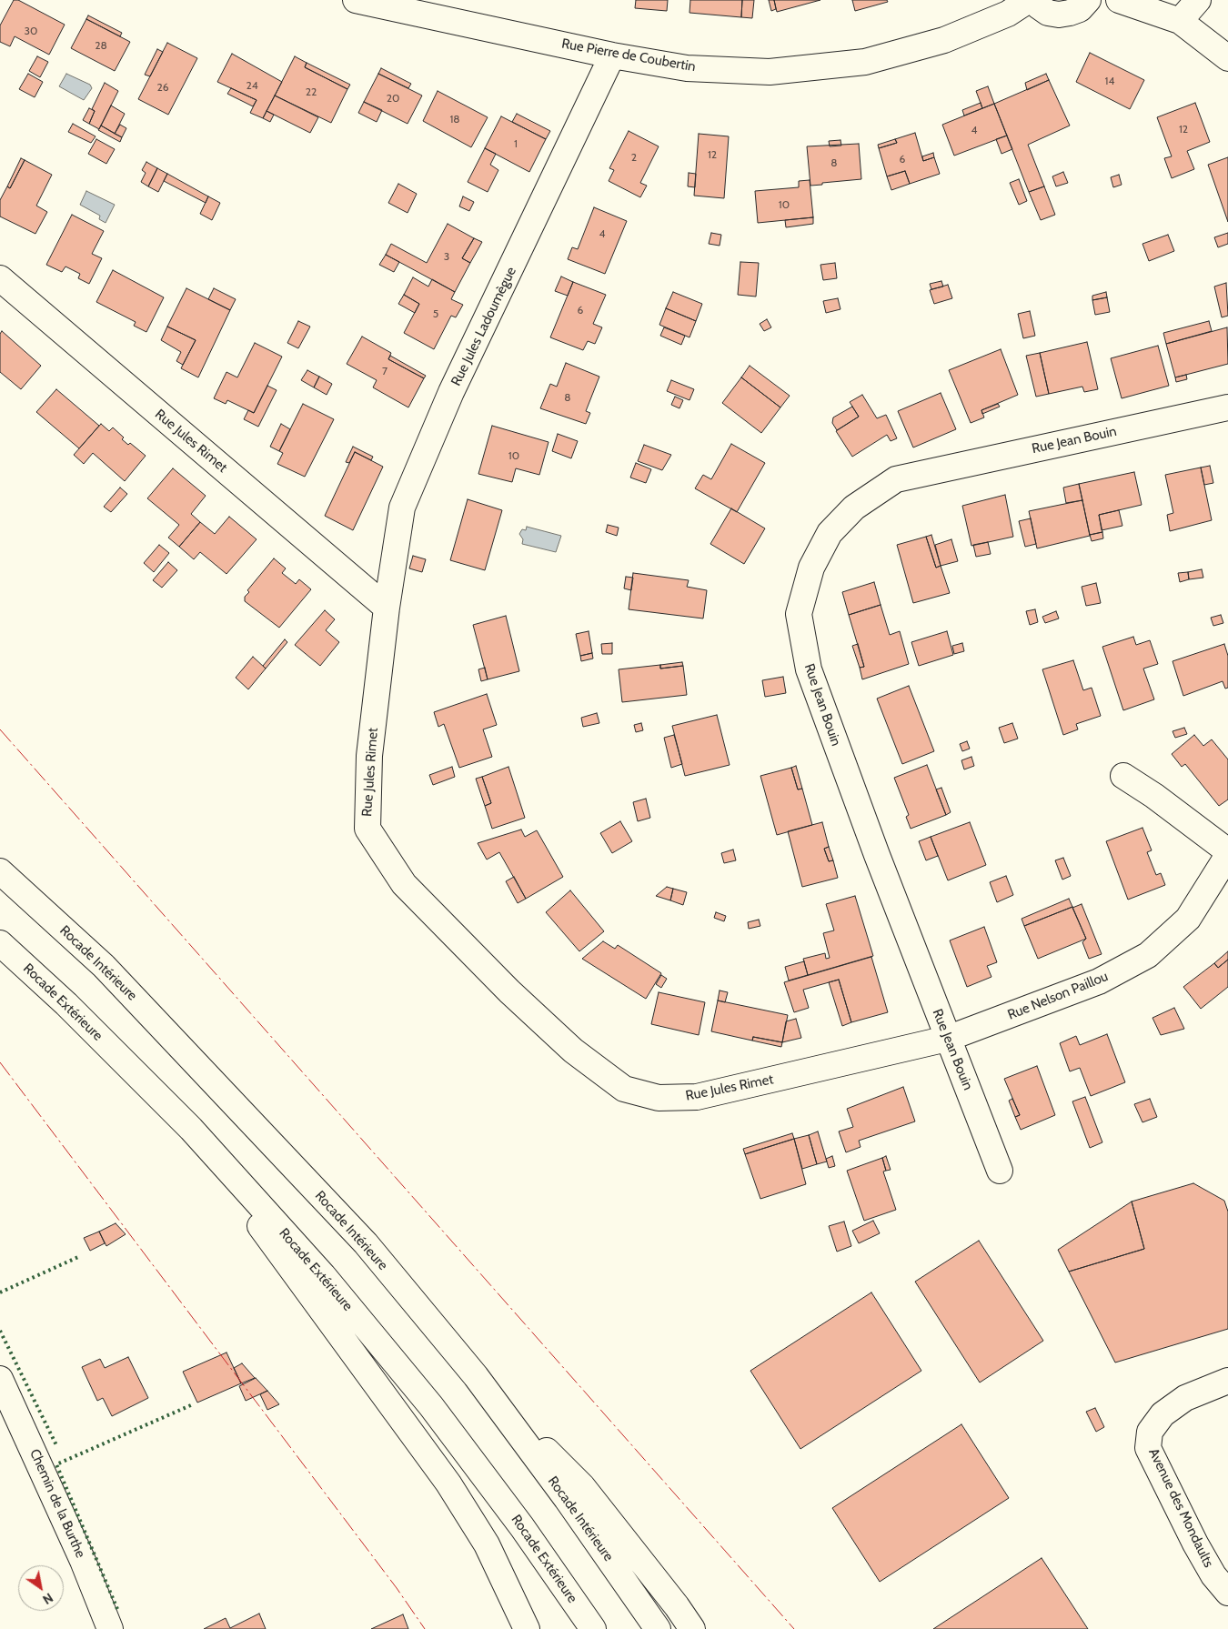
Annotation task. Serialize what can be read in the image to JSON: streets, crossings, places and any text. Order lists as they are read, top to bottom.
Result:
{
  "streets": {
    "main road": [
      "Rue Pierre de Coubertin",
      "Rue Jules Ladoumègue",
      "Rue Jean Bouin",
      "Rue Jules Rimet",
      "Rocade Intérieure",
      "Rue Nelson Paillou",
      "Rocade Extérieure",
      "Chemin de la Burthe",
      "Avenue des Mondaults"
    ]
  },
  "crossings": [
    ["Rue Pierre de Coubertin", "Rue Jules Ladoumègue"],
    ["Rue Jules Ladoumègue", "Rue Jules Rimet"],
    ["Rue Jean Bouin", "Rue Jules Rimet"],
    ["Rue Jean Bouin", "Rue Nelson Paillou"],
    ["Rue Jules Rimet", "Rue Nelson Paillou"]
  ],
  "house_numbers": [
    "30",
    "28",
    "14",
    "24",
    "26",
    "22",
    "20",
    "18",
    "12",
    "4",
    "1",
    "12",
    "2",
    "6",
    "8",
    "10",
    "4",
    "3",
    "6",
    "5",
    "7",
    "8",
    "10"
  ],
  "north": "bottom right"
}
